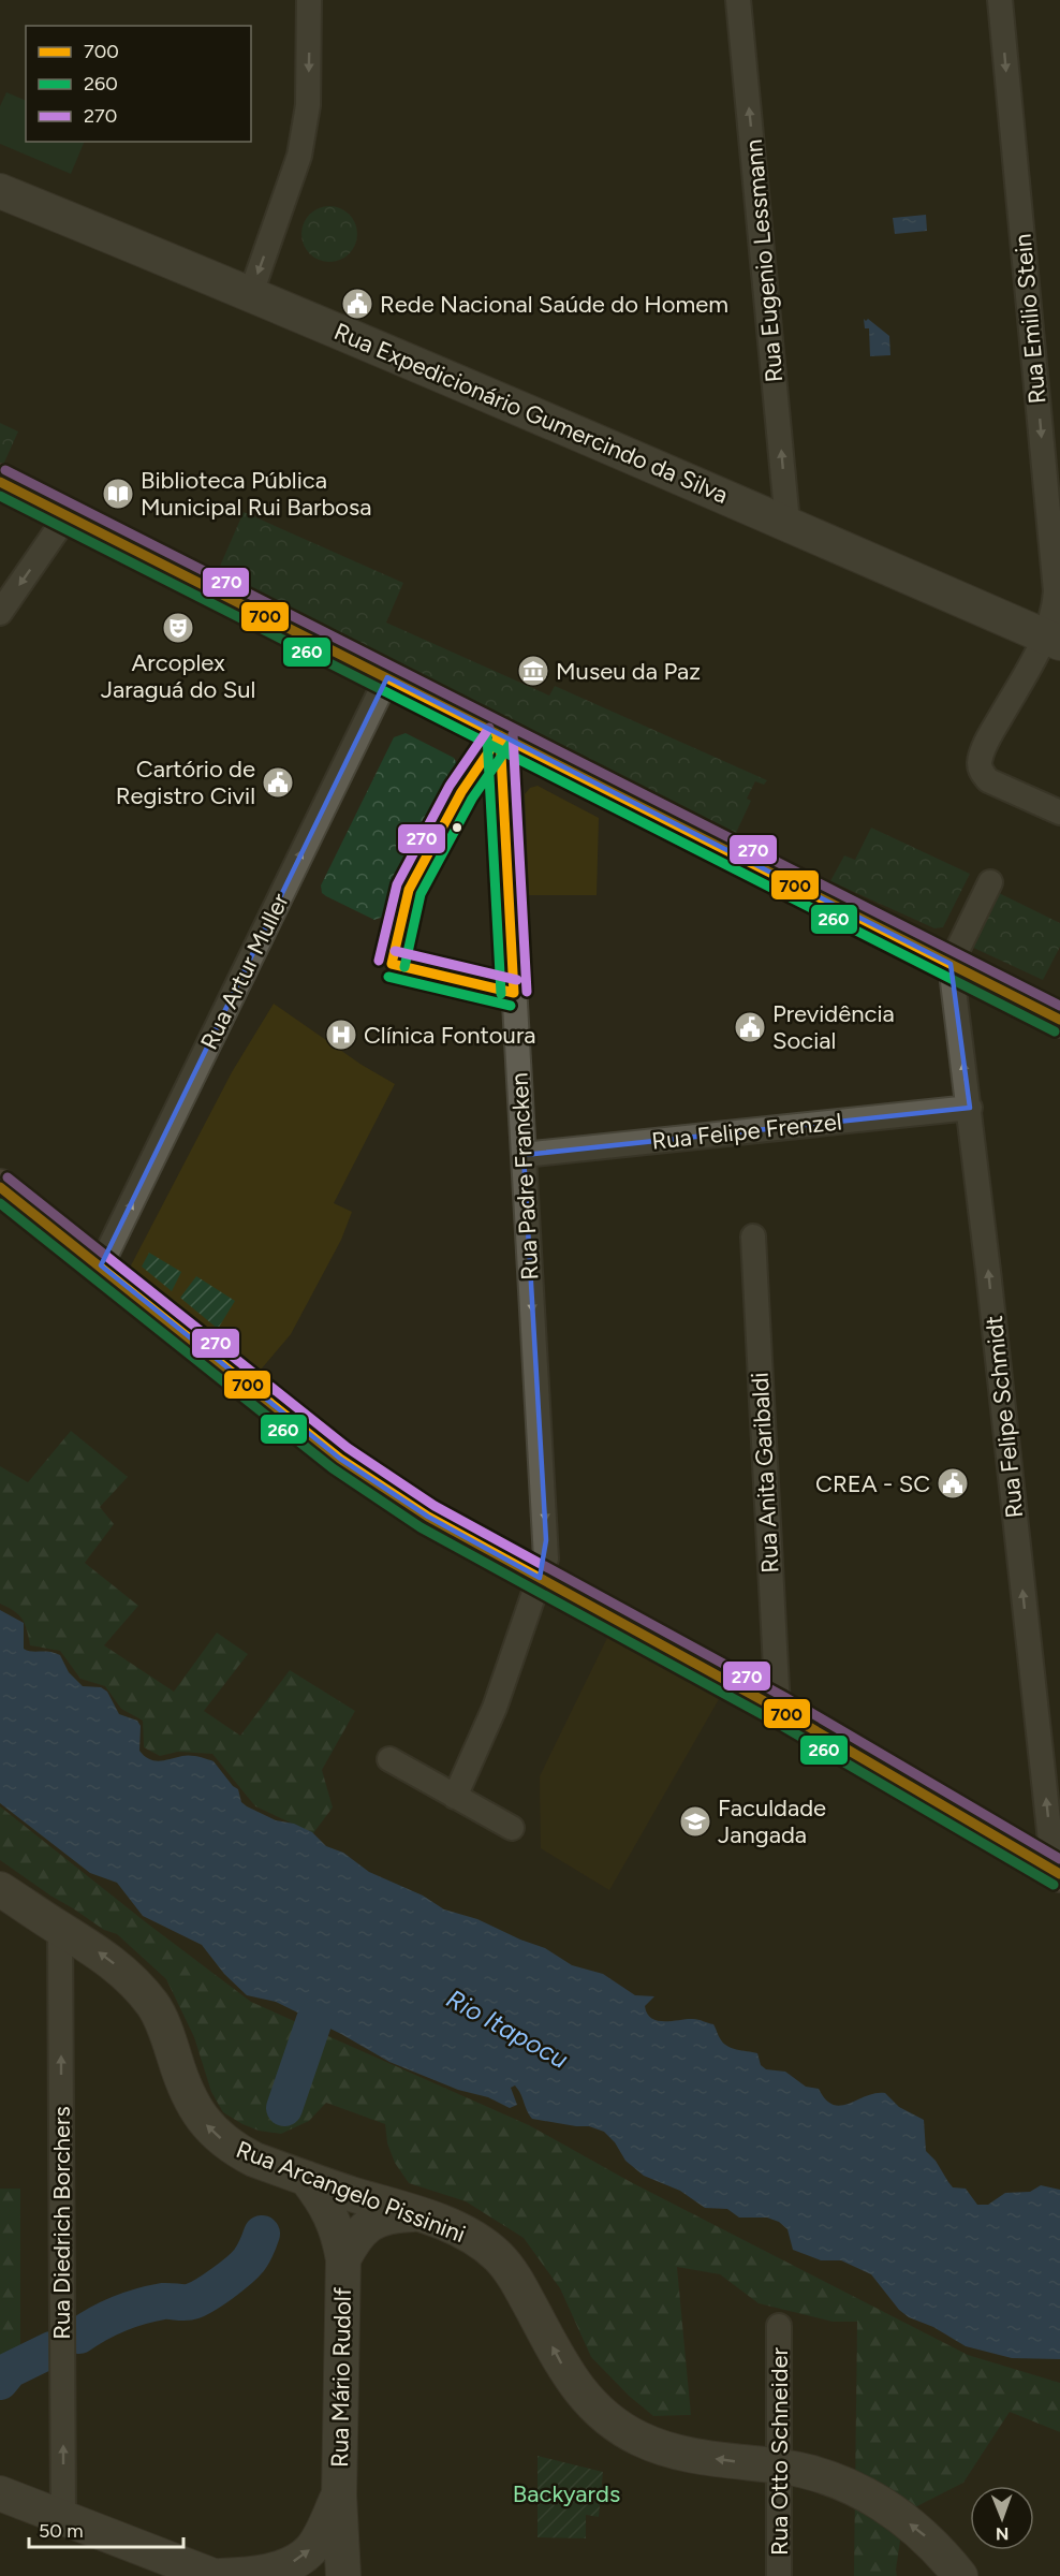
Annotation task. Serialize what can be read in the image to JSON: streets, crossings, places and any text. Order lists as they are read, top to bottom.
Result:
{
  "streets": {
    "main road": ["Rua Expedicionário Gumercindo da Silva", "Rua Arcangelo Pissinini", "Rua Mário Rudolf"],
    "street": [
      "Rua Eugenio Lessmann",
      "Rua Emilio Stein",
      "Rua Artur Muller",
      "Rua Felipe Frenzel",
      "Rua Padre Francken",
      "Rua Felipe Schmidt",
      "Rua Anita Garibaldi",
      "Rua Diedrich Borchers",
      "Rua Otto Schneider"
    ]
  },
  "crossings": [
    ["Rua Eugenio Lessmann", "Rua Expedicionário Gumercindo da Silva"],
    ["Rua Emilio Stein", "Rua Expedicionário Gumercindo da Silva"],
    ["Rua Felipe Frenzel", "Rua Padre Francken"],
    ["Rua Felipe Frenzel", "Rua Felipe Schmidt"],
    ["Rua Arcangelo Pissinini", "Rua Diedrich Borchers"],
    ["Rua Arcangelo Pissinini", "Rua Mário Rudolf"],
    ["Rua Arcangelo Pissinini", "Rua Otto Schneider"]
  ],
  "one_way": [
    "Rua Eugenio Lessmann",
    "Rua Emilio Stein",
    "Rua Artur Muller",
    "Rua Padre Francken",
    "Rua Felipe Schmidt",
    "Rua Arcangelo Pissinini",
    "Rua Diedrich Borchers"
  ],
  "water": ["Rio Itapocu"],
  "parks": ["Backyards"],
  "places": {
    "public building": [
      "Rede Nacional Saúde do Homem",
      "Cartório de Registro Civil",
      "Previdência Social",
      "CREA - SC"
    ],
    "library": ["Biblioteca Pública Municipal Rui Barbosa"],
    "theatre": ["Arcoplex Jaraguá do Sul"],
    "museum": ["Museu da Paz"],
    "hospital": ["Clínica Fontoura"],
    "school or university": ["Faculdade Jangada"]
  },
  "lines": ["transit line 270", "transit line 700", "transit line 260"],
  "legend": ["700", "260", "270"],
  "scale_bar": "50 m",
  "north": "bottom"
}
